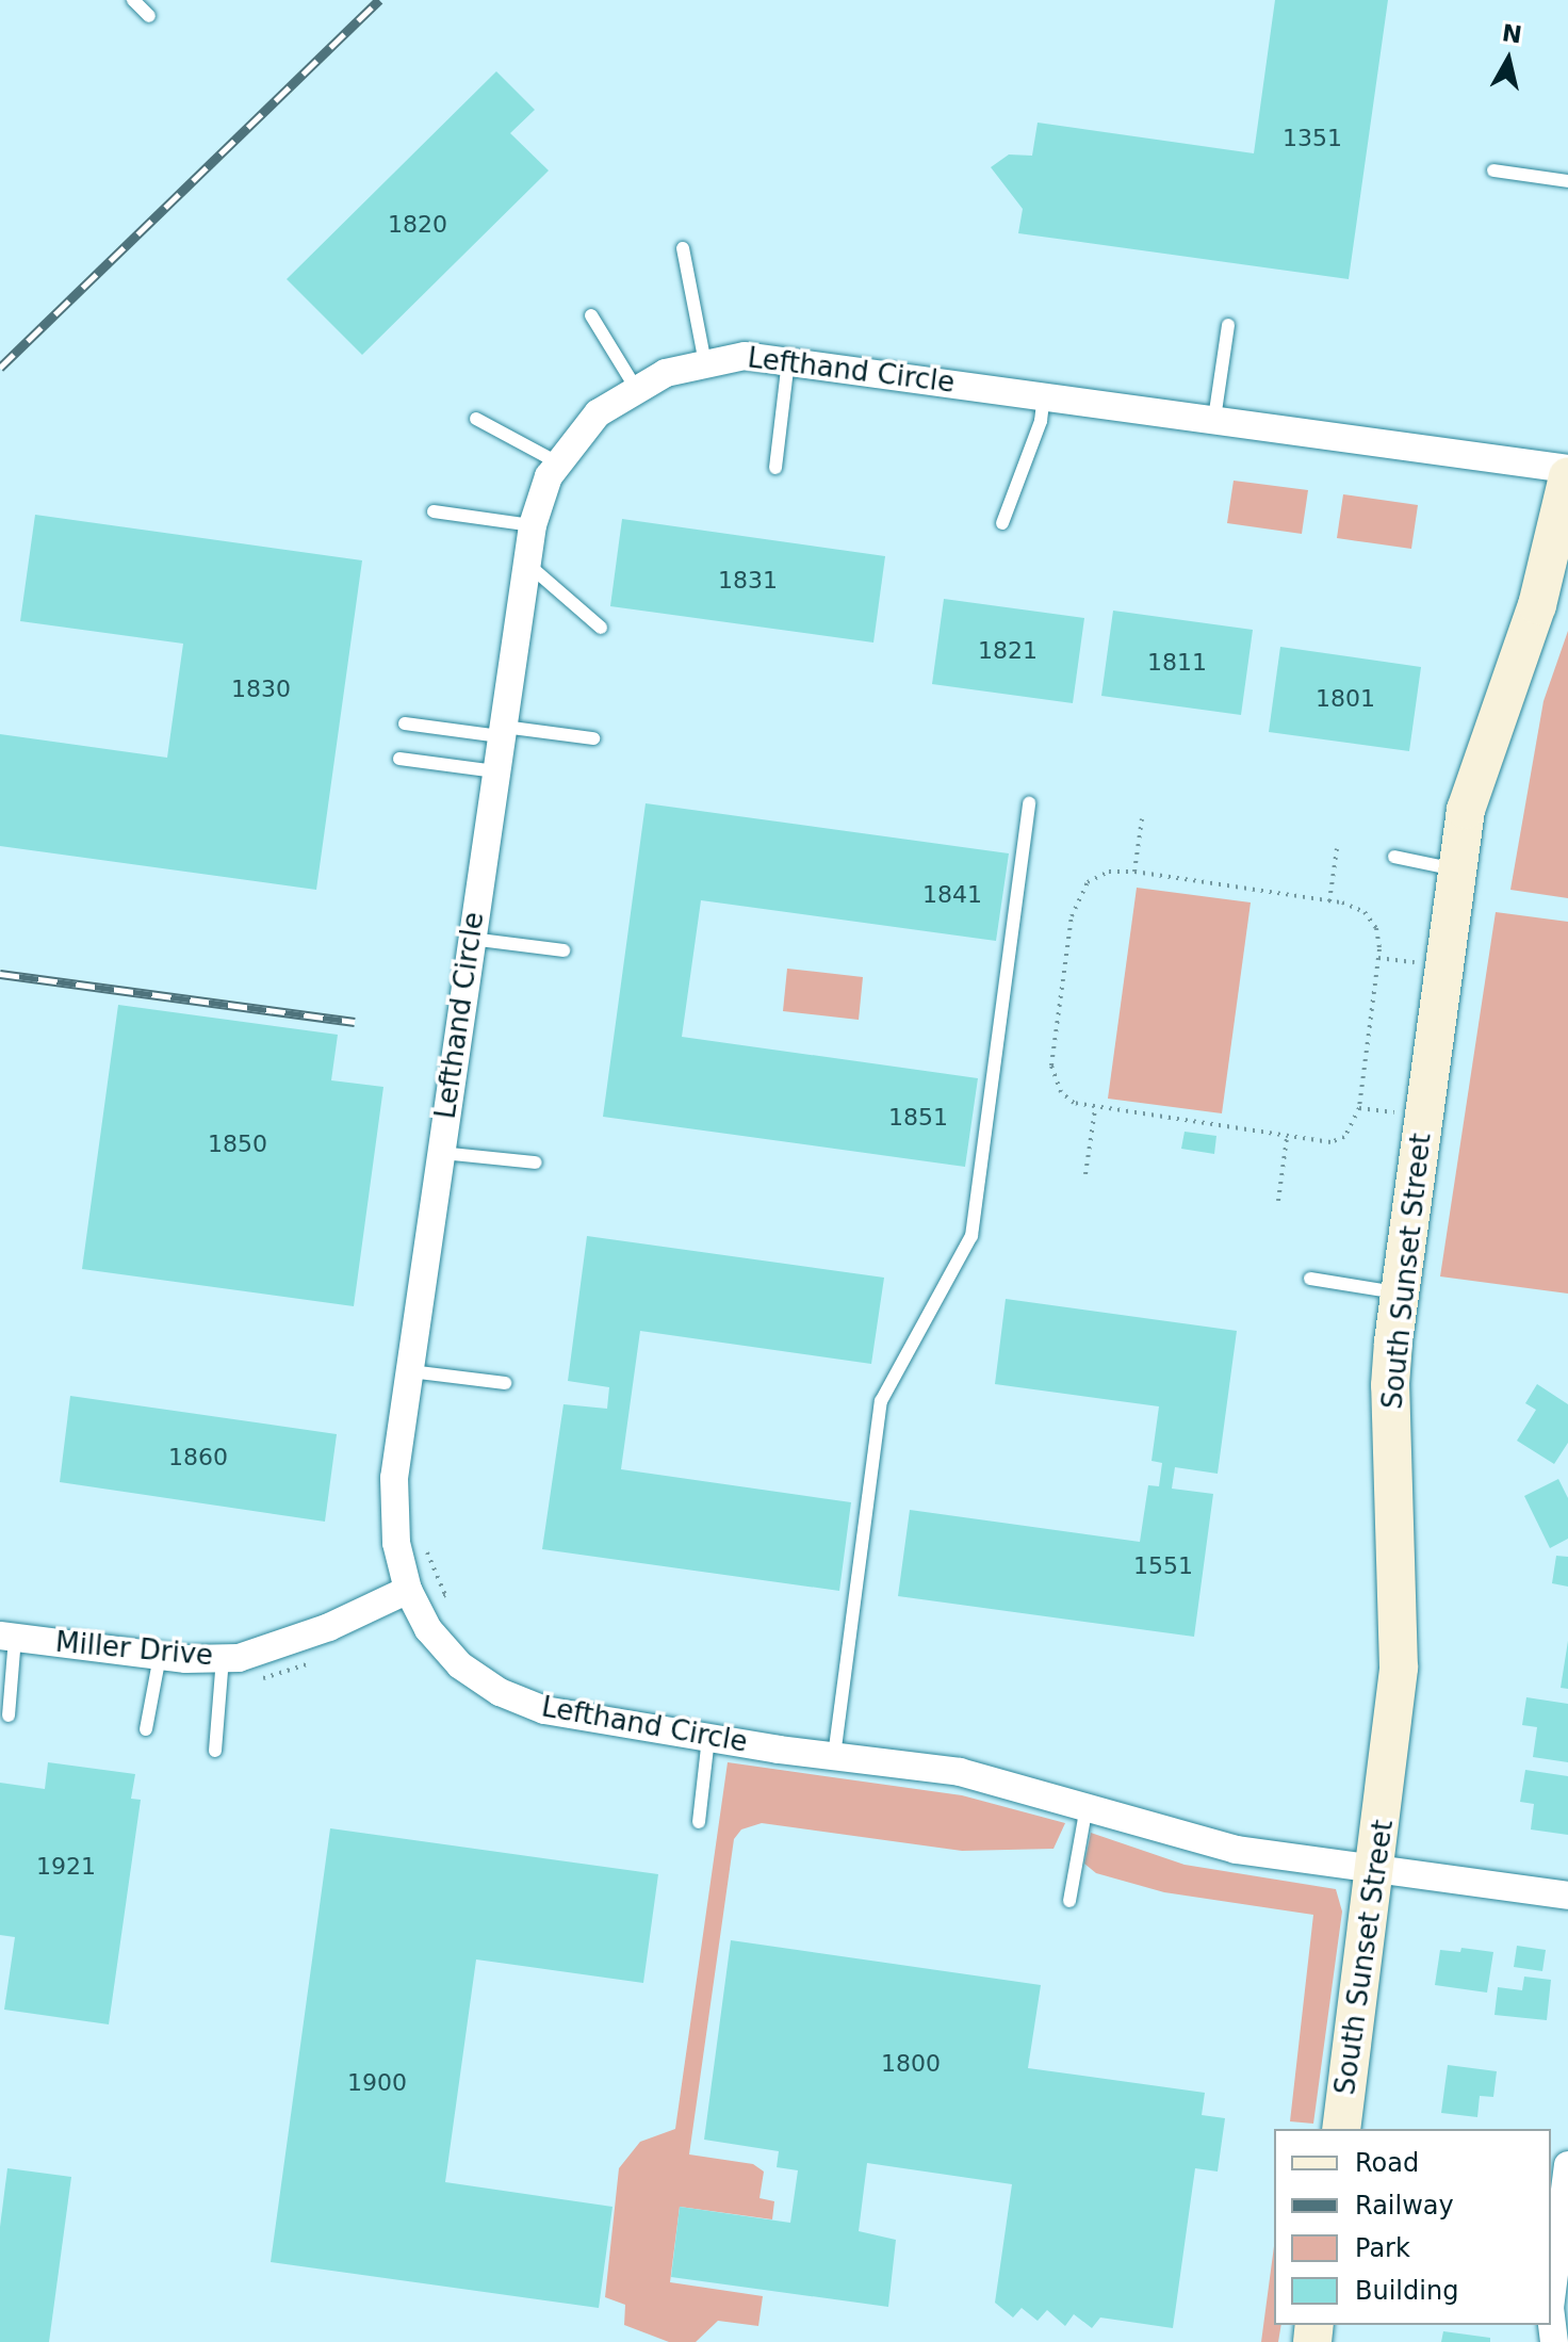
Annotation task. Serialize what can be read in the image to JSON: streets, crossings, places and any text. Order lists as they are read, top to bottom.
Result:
{
  "streets": {
    "street": ["Lefthand Circle", "South Sunset Street", "Miller Drive"]
  },
  "crossings": [
    ["Lefthand Circle", "South Sunset Street"],
    ["Lefthand Circle", "Miller Drive"]
  ],
  "house_numbers": [
    "1351",
    "1820",
    "1831",
    "1821",
    "1811",
    "1830",
    "1801",
    "1841",
    "1851",
    "1850",
    "1860",
    "1551",
    "1921",
    "1800",
    "1900"
  ],
  "legend": [
    "Road",
    "Railway",
    "Park",
    "Building"
  ],
  "north": "top"
}
